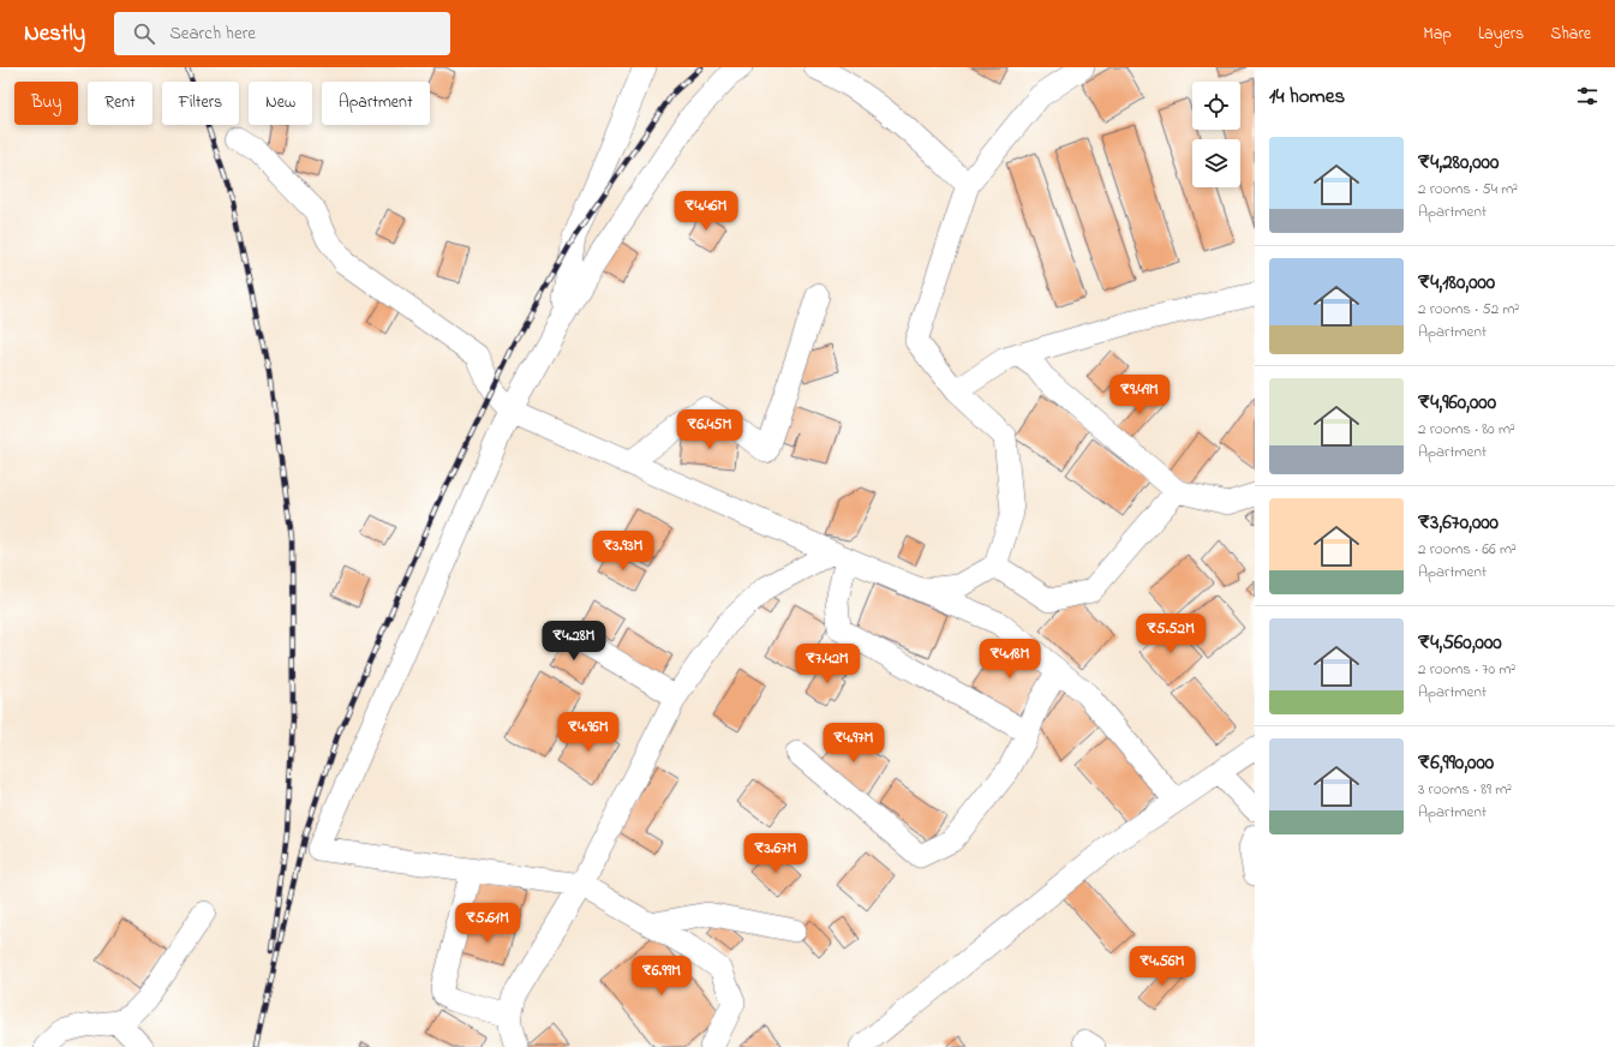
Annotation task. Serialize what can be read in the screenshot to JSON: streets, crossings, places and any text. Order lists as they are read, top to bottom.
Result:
{
  "page": {
    "header": "Nestly",
    "search": "Search here",
    "nav": ["Map", "Layers", "Share"],
    "heading": "14 homes",
    "chip": [
      "Buy",
      "Rent",
      "Filters",
      "New",
      "Apartment"
    ],
    "list": [
      {
        "name": "₹4,280,000",
        "note": "2 rooms · 54 m² · Apartment"
      },
      {
        "name": "₹4,180,000",
        "note": "2 rooms · 52 m² · Apartment"
      },
      {
        "name": "₹4,960,000",
        "note": "2 rooms · 80 m² · Apartment"
      },
      {
        "name": "₹3,670,000",
        "note": "2 rooms · 66 m² · Apartment"
      },
      {
        "name": "₹4,560,000",
        "note": "2 rooms · 70 m² · Apartment"
      },
      {
        "name": "₹6,990,000",
        "note": "3 rooms · 89 m² · Apartment"
      }
    ],
    "price": [
      "₹4.46M",
      "₹9.49M",
      "₹6.45M",
      "₹3.93M",
      "₹5.52M",
      "₹4.28M",
      "₹4.18M",
      "₹7.42M",
      "₹4.96M",
      "₹4.97M",
      "₹3.67M",
      "₹5.61M",
      "₹4.56M",
      "₹6.99M"
    ]
  }
}
